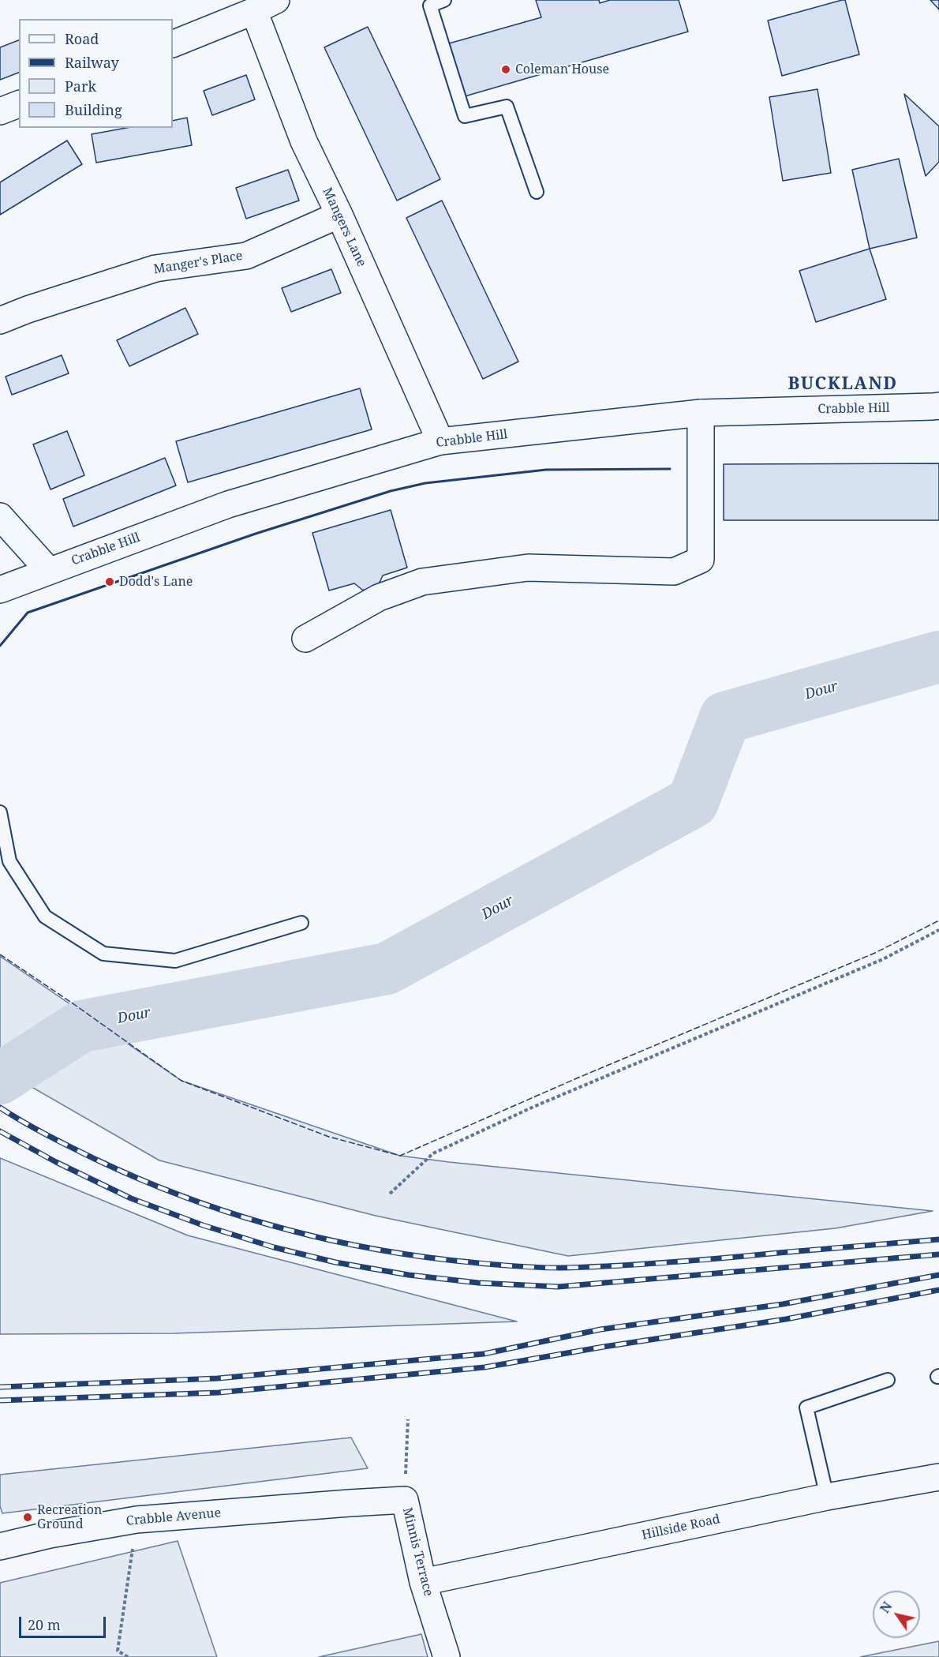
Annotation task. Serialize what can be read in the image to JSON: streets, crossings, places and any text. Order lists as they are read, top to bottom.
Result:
{
  "streets": {
    "street": [
      "Mangers Lane",
      "Manger's Place",
      "Crabble Hill",
      "Crabble Avenue",
      "Hillside Road",
      "Minnis Terrace"
    ]
  },
  "crossings": [
    ["Mangers Lane", "Manger's Place"],
    ["Mangers Lane", "Crabble Hill"],
    ["Crabble Avenue", "Minnis Terrace"],
    ["Hillside Road", "Minnis Terrace"]
  ],
  "districts": ["BUCKLAND"],
  "water": ["Dour"],
  "places": ["Coleman House", "Dodd's Lane", "Recreation Ground"],
  "legend": [
    "Road",
    "Railway",
    "Park",
    "Building"
  ],
  "scale_bar": "20 m",
  "north": "top left"
}
